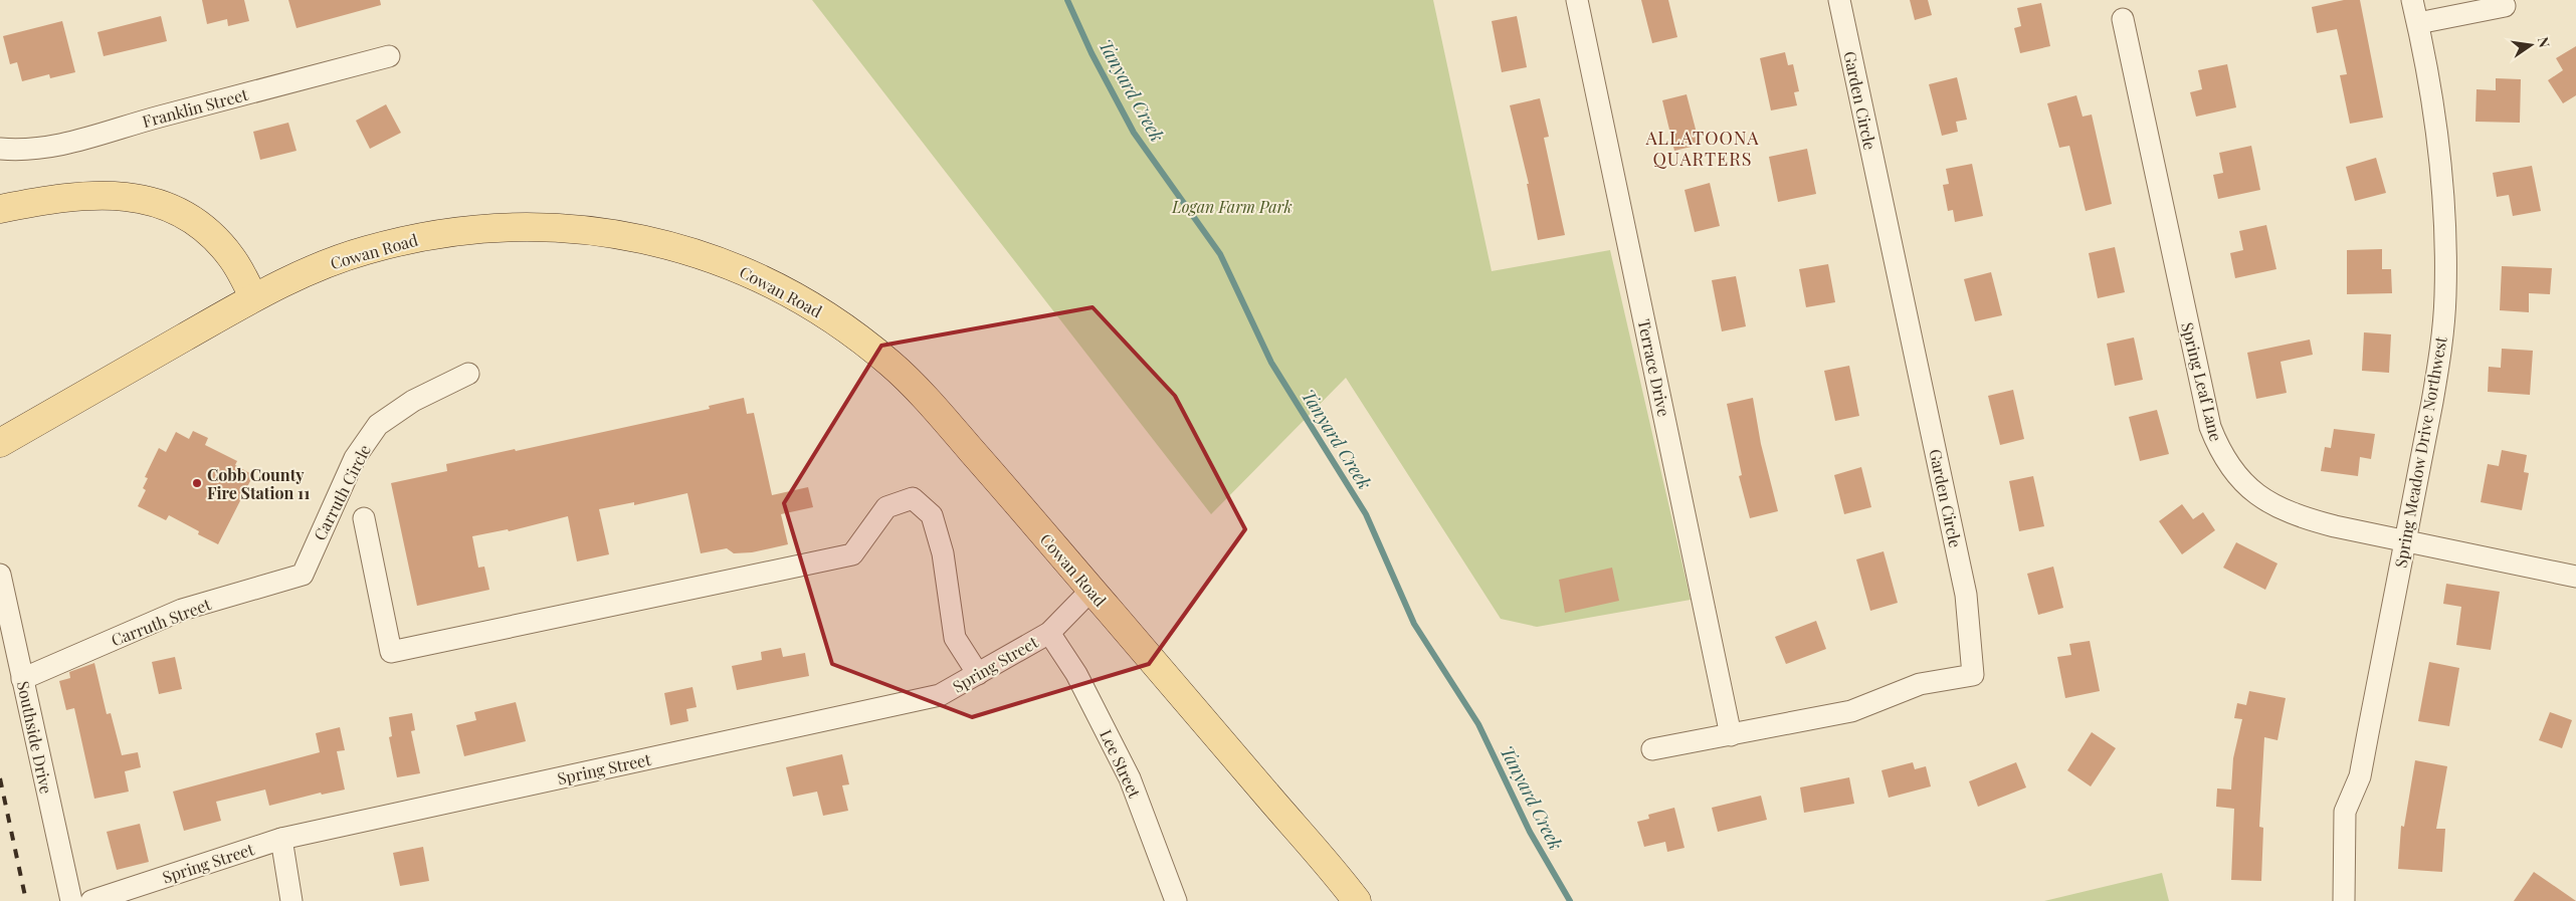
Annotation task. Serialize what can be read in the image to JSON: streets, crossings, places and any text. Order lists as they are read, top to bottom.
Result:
{
  "streets": {
    "main road": ["Cowan Road"],
    "street": [
      "Garden Circle",
      "Franklin Street",
      "Terrace Drive",
      "Spring Leaf Lane",
      "Spring Meadow Drive Northwest",
      "Carruth Circle",
      "Carruth Street",
      "Spring Street",
      "Southside Drive",
      "Lee Street"
    ]
  },
  "crossings": [
    ["Garden Circle", "Terrace Drive"],
    ["Cowan Road", "Spring Street"],
    ["Spring Leaf Lane", "Spring Meadow Drive Northwest"],
    ["Carruth Circle", "Carruth Street"],
    ["Carruth Street", "Southside Drive"],
    ["Spring Street", "Lee Street"]
  ],
  "districts": ["ALLATOONA QUARTERS"],
  "water": ["Tanyard Creek"],
  "parks": ["Logan Farm Park"],
  "places": ["Cobb County Fire Station 11"],
  "north": "right"
}
